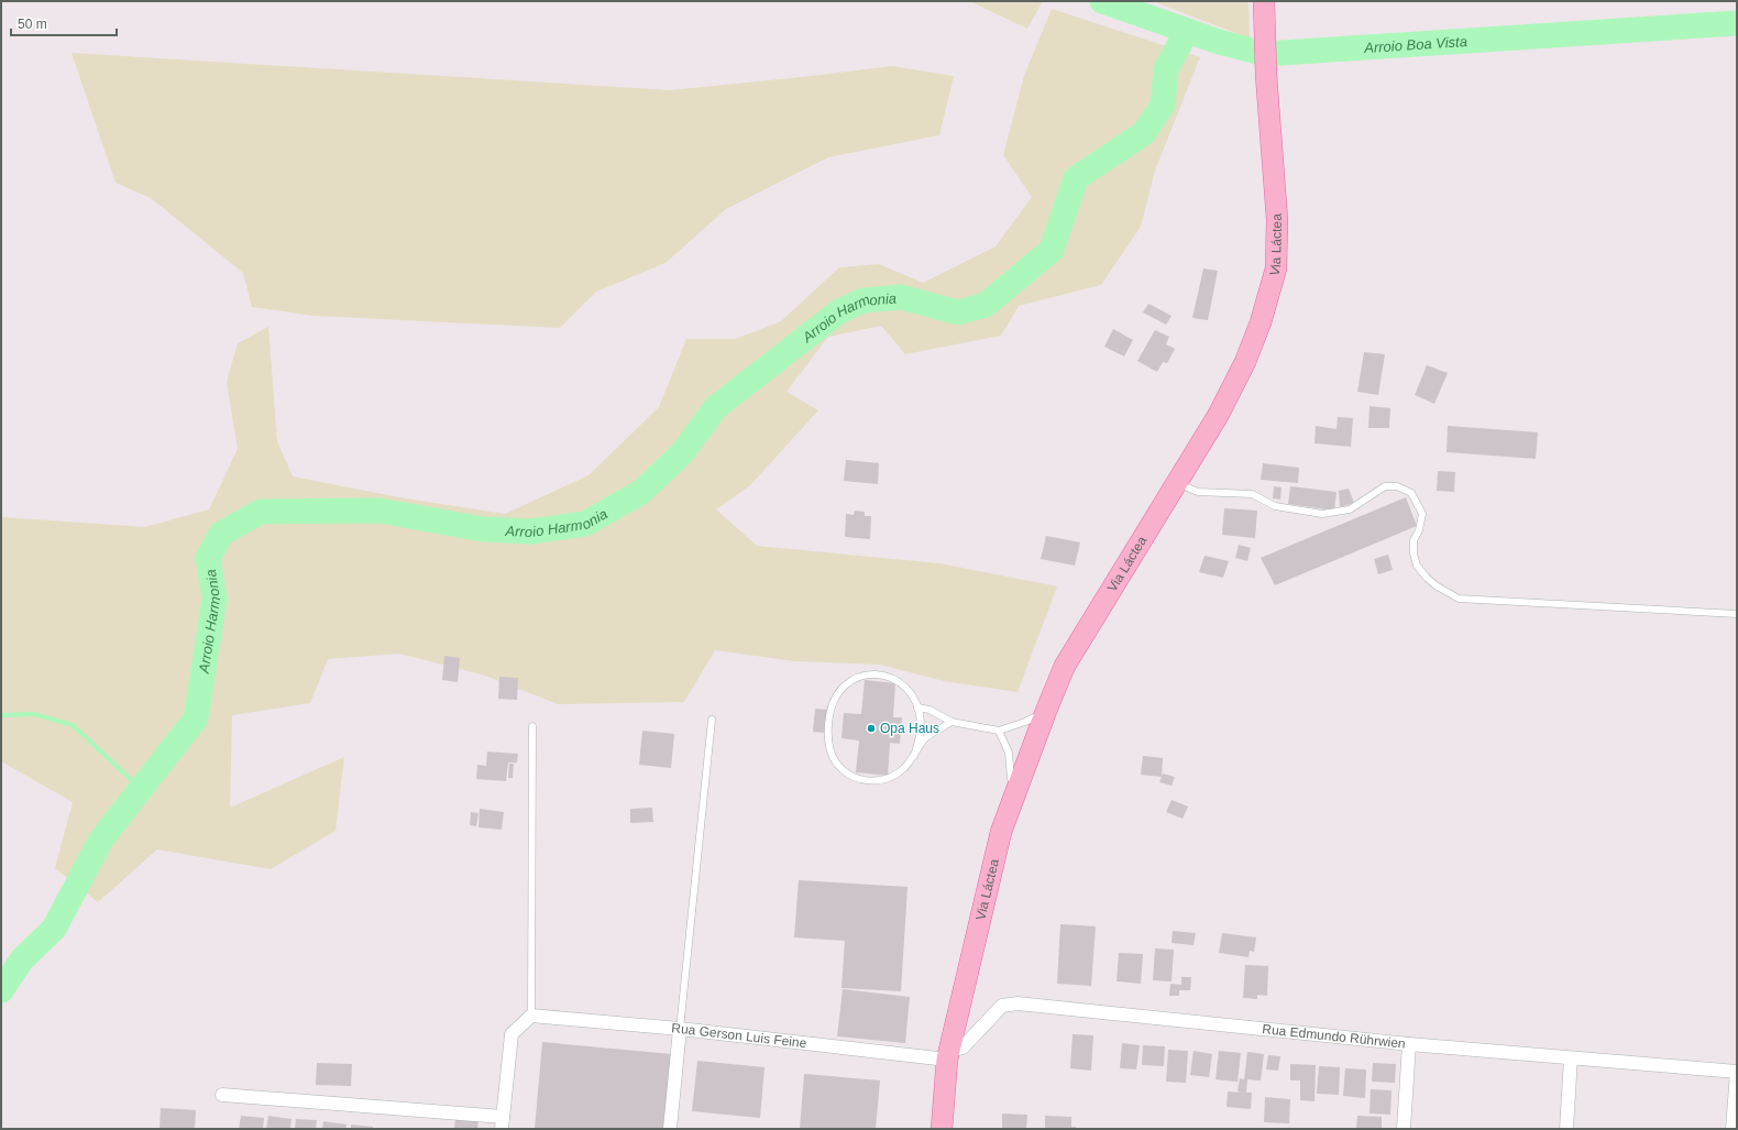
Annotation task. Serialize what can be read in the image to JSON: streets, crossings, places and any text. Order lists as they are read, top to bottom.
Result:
{
  "streets": {
    "main road": ["Via Láctea"],
    "street": ["Rua Gerson Luis Feine", "Rua Edmundo Rührwien"]
  },
  "crossings": [
    ["Via Láctea", "Rua Gerson Luis Feine"],
    ["Via Láctea", "Rua Edmundo Rührwien"],
    ["Rua Gerson Luis Feine", "Rua Edmundo Rührwien"]
  ],
  "water": ["Arroio Boa Vista", "Arroio Harmonia"],
  "places": ["Opa Haus"],
  "scale_bar": "50 m"
}
